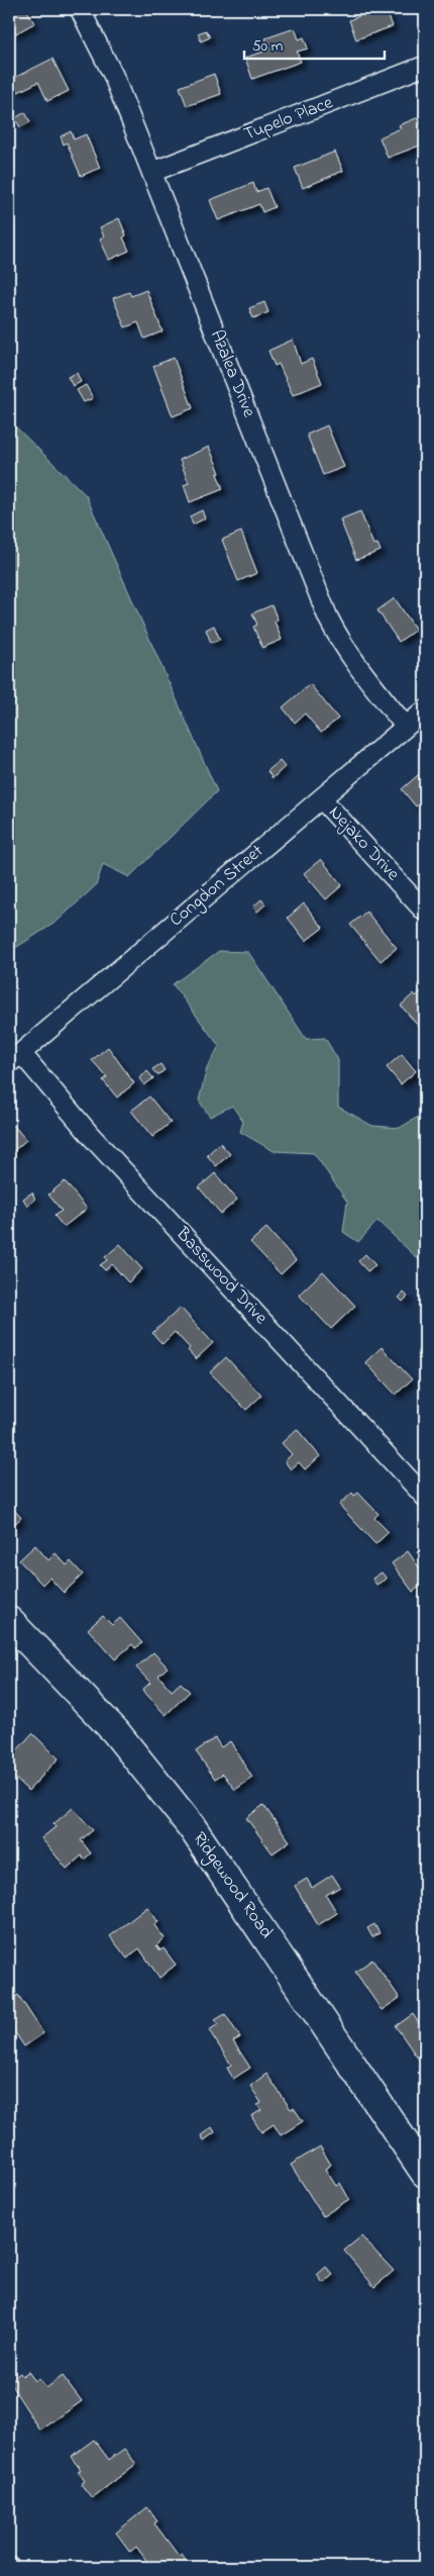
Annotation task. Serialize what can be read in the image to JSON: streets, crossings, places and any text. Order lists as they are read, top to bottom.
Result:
{
  "streets": {
    "main road": ["Ridgewood Road"],
    "street": [
      "Tupelo Place",
      "Azalea Drive",
      "Nejako Drive",
      "Congdon Street",
      "Basswood Drive"
    ]
  },
  "crossings": [
    ["Tupelo Place", "Azalea Drive"],
    ["Azalea Drive", "Congdon Street"],
    ["Nejako Drive", "Congdon Street"],
    ["Congdon Street", "Basswood Drive"]
  ],
  "scale_bar": "50 m"
}
